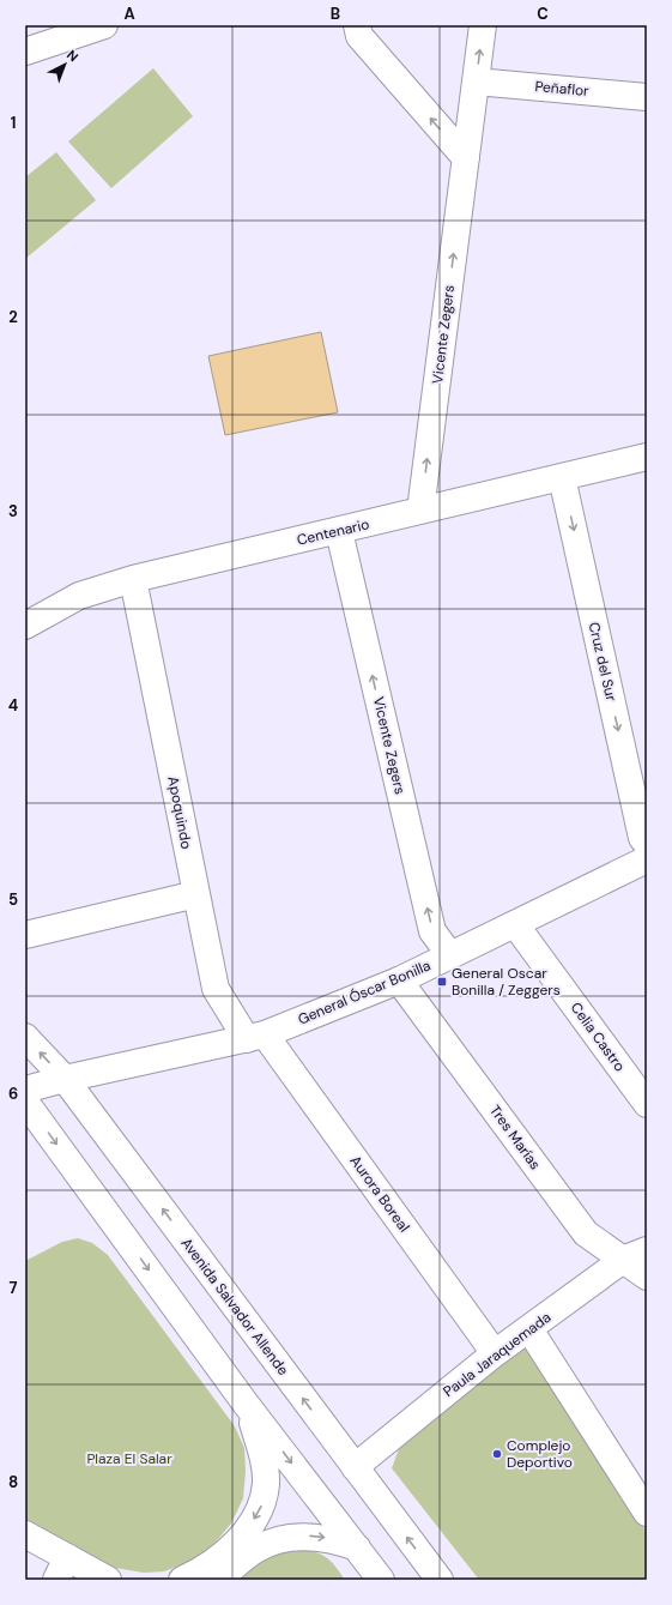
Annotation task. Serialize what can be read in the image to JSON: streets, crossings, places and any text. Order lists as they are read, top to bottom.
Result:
{
  "streets": {
    "main road": [
      "Peñaflor",
      "Vicente Zegers",
      "Centenario",
      "Cruz del Sur",
      "Apoquindo",
      "General Óscar Bonilla",
      "Celia Castro",
      "Tres Marías",
      "Aurora Boreal",
      "Avenida Salvador Allende",
      "Paula Jaraquemada"
    ]
  },
  "crossings": [
    ["Peñaflor", "Vicente Zegers"],
    ["Vicente Zegers", "Centenario"],
    ["Vicente Zegers", "General Óscar Bonilla"],
    ["Centenario", "Cruz del Sur"],
    ["Centenario", "Apoquindo"],
    ["Cruz del Sur", "General Óscar Bonilla"],
    ["Apoquindo", "General Óscar Bonilla"],
    ["Apoquindo", "Aurora Boreal"],
    ["General Óscar Bonilla", "Celia Castro"],
    ["General Óscar Bonilla", "Tres Marías"],
    ["General Óscar Bonilla", "Aurora Boreal"],
    ["General Óscar Bonilla", "Avenida Salvador Allende"],
    ["Tres Marías", "Paula Jaraquemada"],
    ["Aurora Boreal", "Paula Jaraquemada"],
    ["Avenida Salvador Allende", "Paula Jaraquemada"]
  ],
  "one_way": ["Vicente Zegers", "Cruz del Sur"],
  "parks": ["Plaza El Salar"],
  "places": {
    "transit": ["General Oscar Bonilla / Zeggers"],
    "other": ["Complejo Deportivo"]
  },
  "north": "top right",
  "grid": {
    "columns": ["A", "B", "C"],
    "rows": [
      "1",
      "2",
      "3",
      "4",
      "5",
      "6",
      "7",
      "8"
    ]
  }
}
